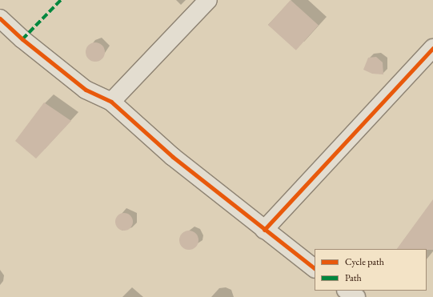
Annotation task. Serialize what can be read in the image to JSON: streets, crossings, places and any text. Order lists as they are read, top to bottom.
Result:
{
  "legend": ["Cycle path", "Path"]
}
